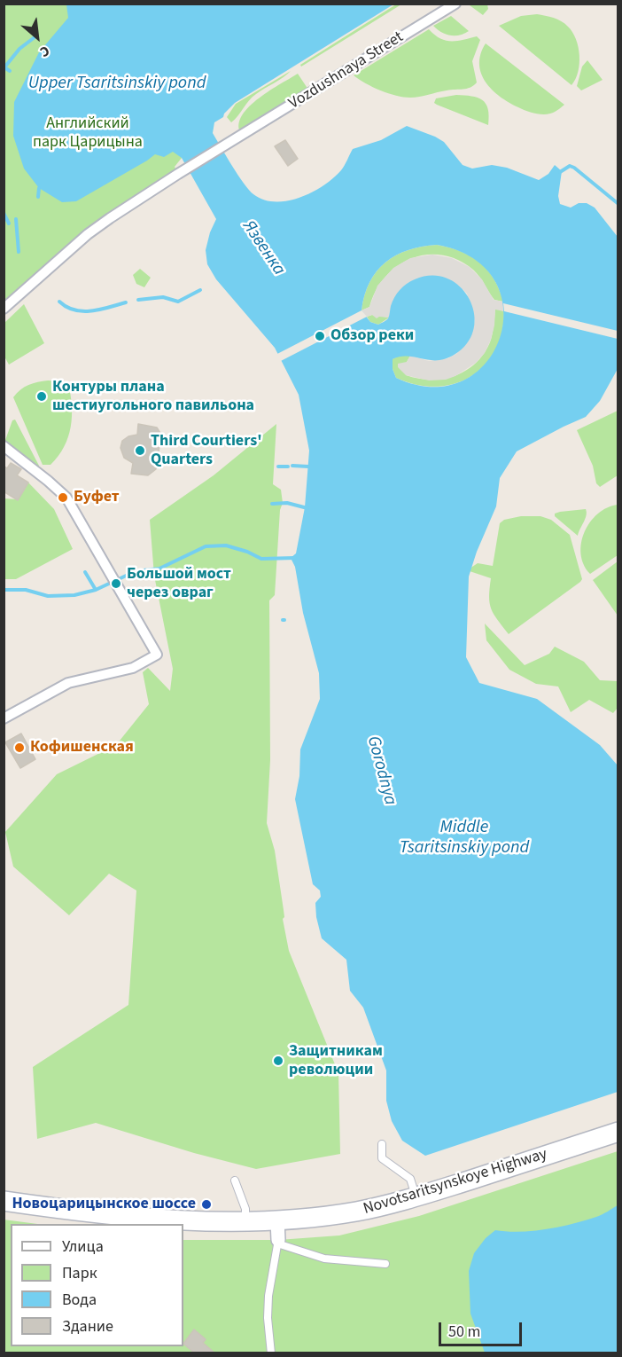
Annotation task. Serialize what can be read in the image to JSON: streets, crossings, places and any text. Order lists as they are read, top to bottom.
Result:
{
  "streets": {
    "main road": ["Novotsaritsynskoye Highway"],
    "street": ["Vozdushnaya Street"]
  },
  "water": [
    "Upper Tsaritsinskiy pond",
    "Язвенка",
    "Gorodnya",
    "Middle Tsaritsinskiy pond"
  ],
  "parks": ["Английский парк Царицына"],
  "places": [
    "Обзор реки",
    "Контуры плана шестиугольного павильона",
    "Third Courtiers' Quarters",
    "Буфет",
    "Большой мост через овраг",
    "Кофишенская",
    "Защитникам революции",
    "Новоцарицынское шоссе"
  ],
  "legend": [
    "Улица",
    "Парк",
    "Вода",
    "Здание"
  ],
  "scale_bar": "50 m",
  "north": "bottom right"
}
